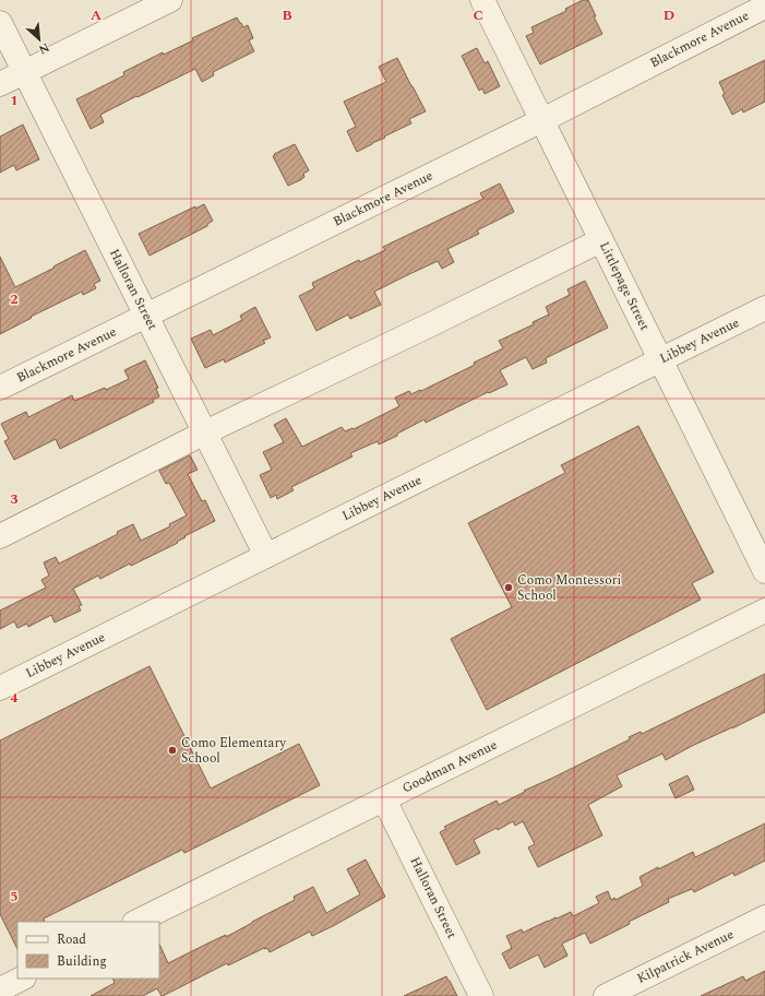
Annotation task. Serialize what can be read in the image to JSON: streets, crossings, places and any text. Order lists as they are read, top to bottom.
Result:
{
  "streets": {
    "street": [
      "Blackmore Avenue",
      "Littlepage Street",
      "Halloran Street",
      "Libbey Avenue",
      "Goodman Avenue",
      "Kilpatrick Avenue"
    ]
  },
  "crossings": [
    ["Blackmore Avenue", "Littlepage Street"],
    ["Blackmore Avenue", "Halloran Street"],
    ["Littlepage Street", "Libbey Avenue"],
    ["Halloran Street", "Libbey Avenue"],
    ["Halloran Street", "Goodman Avenue"]
  ],
  "places": ["Como Montessori School", "Como Elementary School"],
  "legend": ["Road", "Building"],
  "north": "bottom right",
  "grid": {
    "columns": [
      "A",
      "B",
      "C",
      "D"
    ],
    "rows": [
      "1",
      "2",
      "3",
      "4",
      "5"
    ]
  }
}
